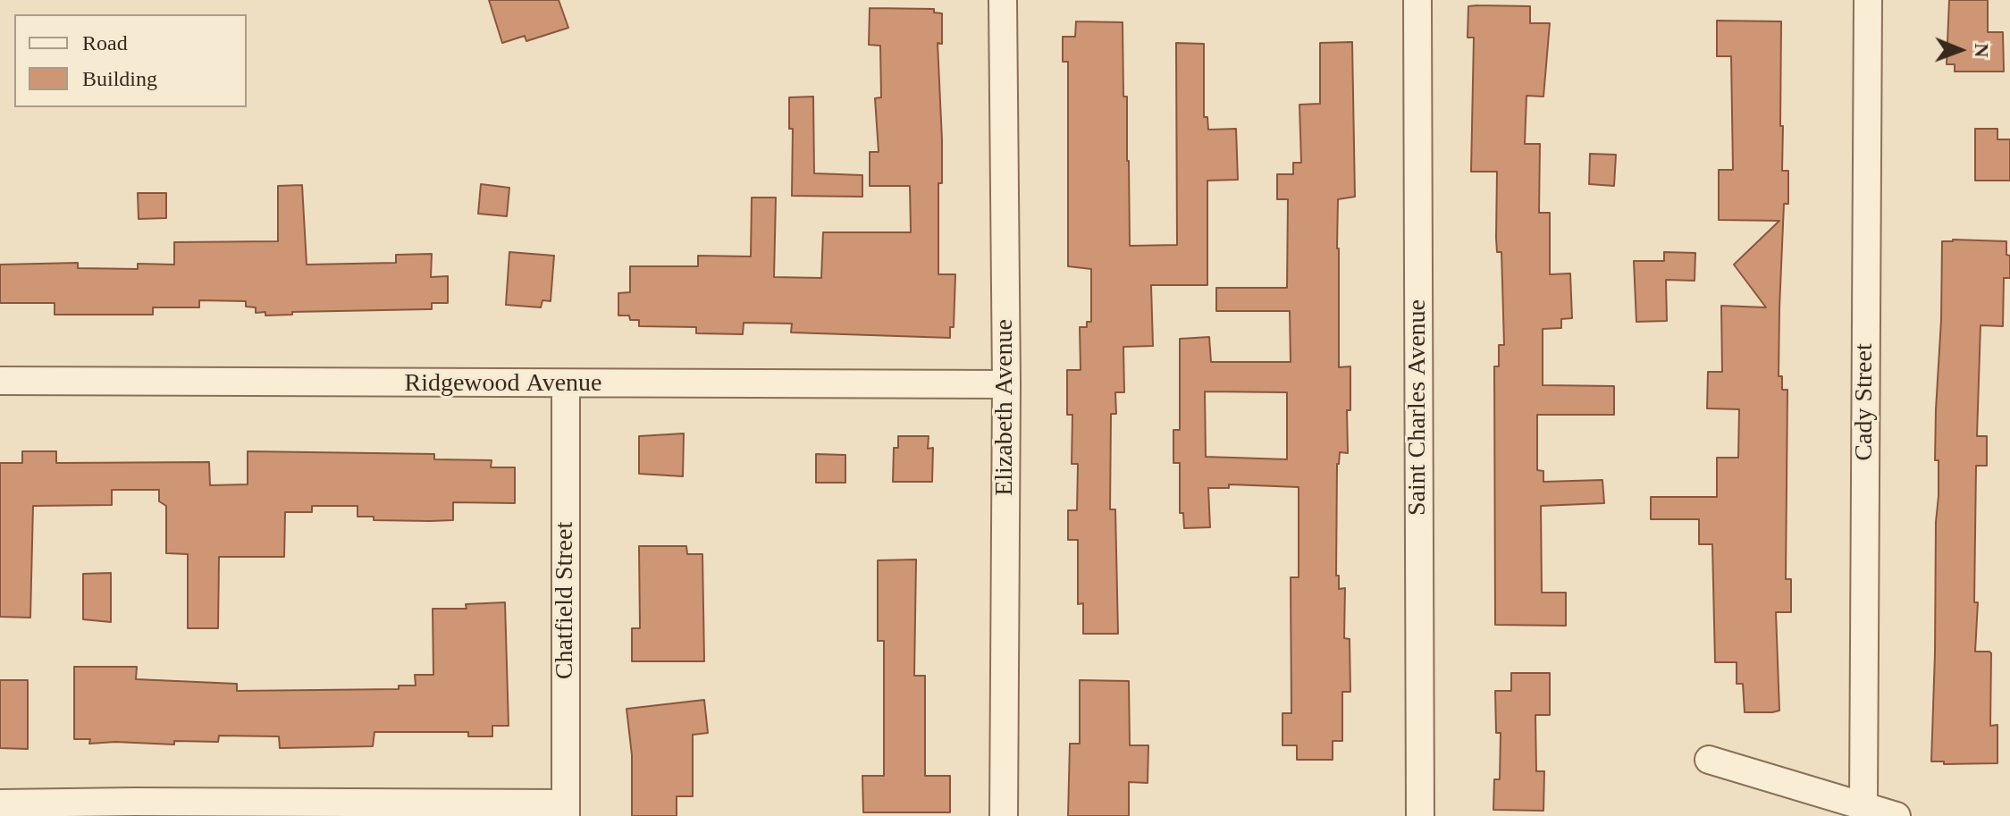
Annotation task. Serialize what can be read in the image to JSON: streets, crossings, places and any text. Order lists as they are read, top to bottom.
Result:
{
  "streets": {
    "street": [
      "Ridgewood Avenue",
      "Cady Street",
      "Elizabeth Avenue",
      "Saint Charles Avenue",
      "Chatfield Street"
    ]
  },
  "crossings": [
    ["Ridgewood Avenue", "Elizabeth Avenue"],
    ["Ridgewood Avenue", "Chatfield Street"]
  ],
  "legend": ["Road", "Building"],
  "north": "right"
}
